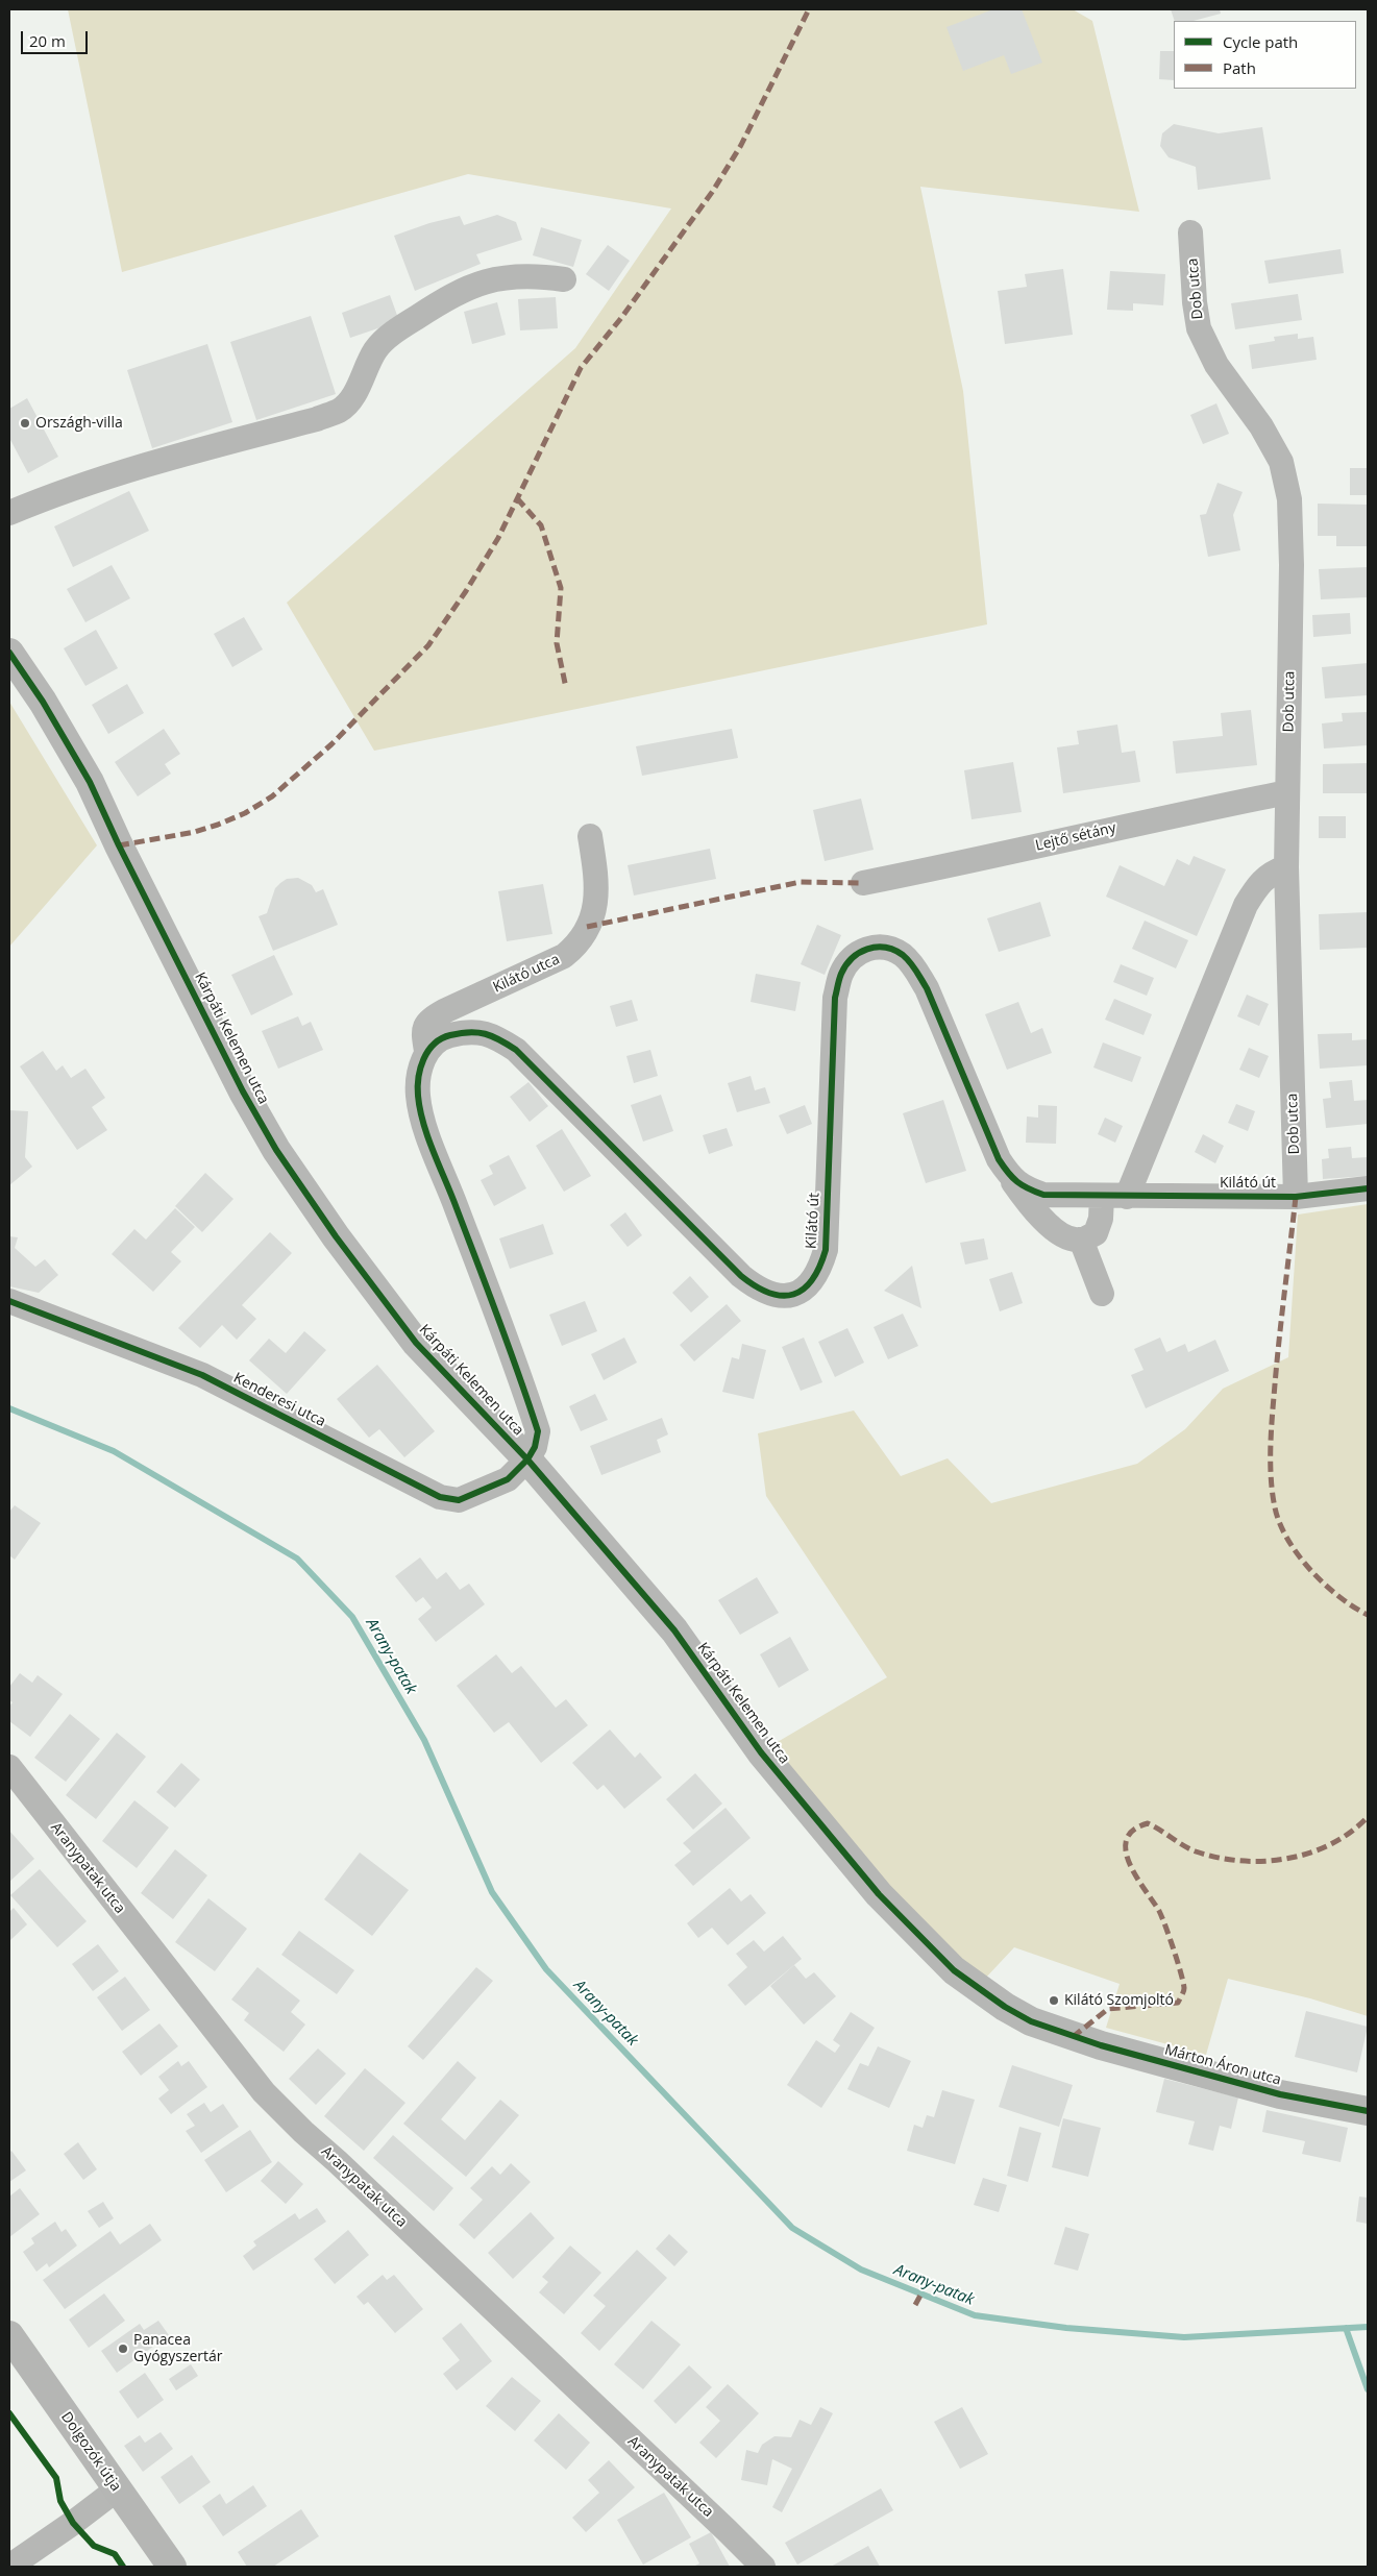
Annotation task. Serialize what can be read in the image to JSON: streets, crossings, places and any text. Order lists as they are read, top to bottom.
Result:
{
  "streets": {
    "main road": ["Dolgozók útja"],
    "street": [
      "Dob utca",
      "Lejtő sétány",
      "Kilátó utca",
      "Kárpáti Kelemen utca",
      "Kilátó út",
      "Kenderesi utca",
      "Aranypatak utca",
      "Márton Áron utca"
    ]
  },
  "crossings": [
    ["Dob utca", "Lejtő sétány"],
    ["Dob utca", "Kilátó út"],
    ["Kilátó utca", "Kilátó út"],
    ["Kárpáti Kelemen utca", "Kenderesi utca"],
    ["Kárpáti Kelemen utca", "Márton Áron utca"]
  ],
  "water": ["Arany-patak"],
  "places": ["Országh-villa", "Kilátó Szomjoltó", "Panacea Gyógyszertár"],
  "legend": ["Cycle path", "Path"],
  "scale_bar": "20 m"
}
